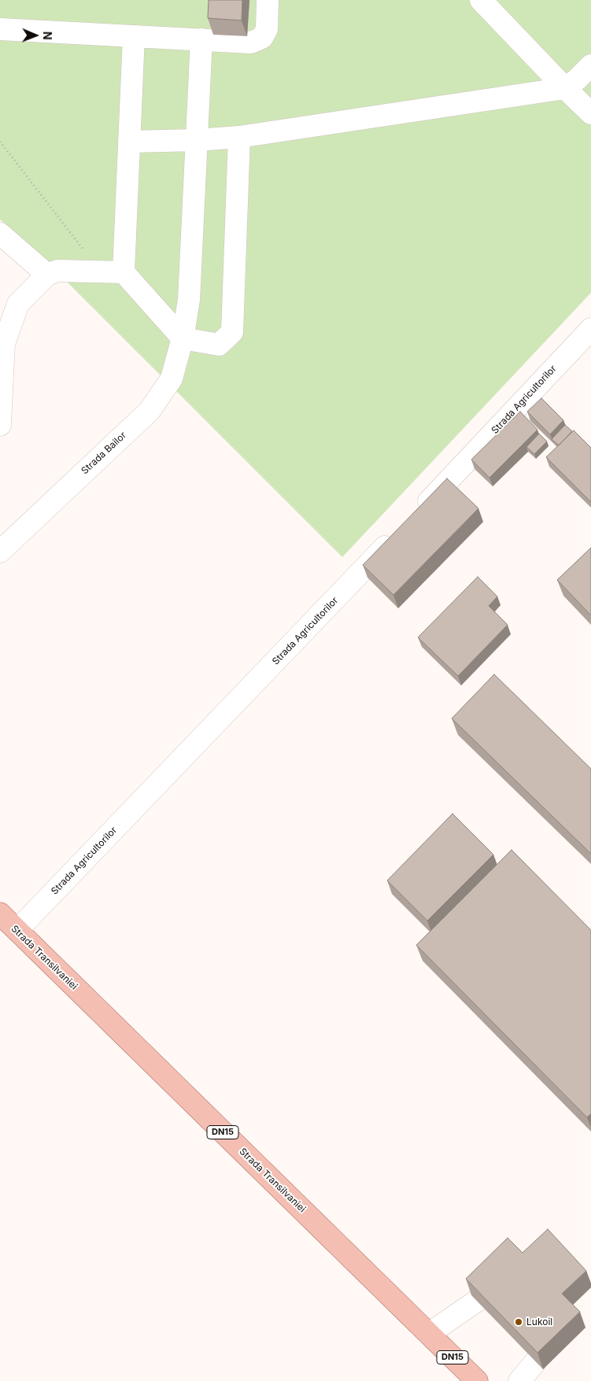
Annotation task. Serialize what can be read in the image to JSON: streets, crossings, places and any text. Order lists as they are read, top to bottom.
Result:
{
  "streets": {
    "main road": ["Strada Transilvaniei", "DN15"],
    "street": ["Strada Agricultorilor", "Strada Bailor"]
  },
  "crossings": [
    ["Strada Agricultorilor", "Strada Transilvaniei"]
  ],
  "places": ["Lukoil"],
  "north": "right"
}
